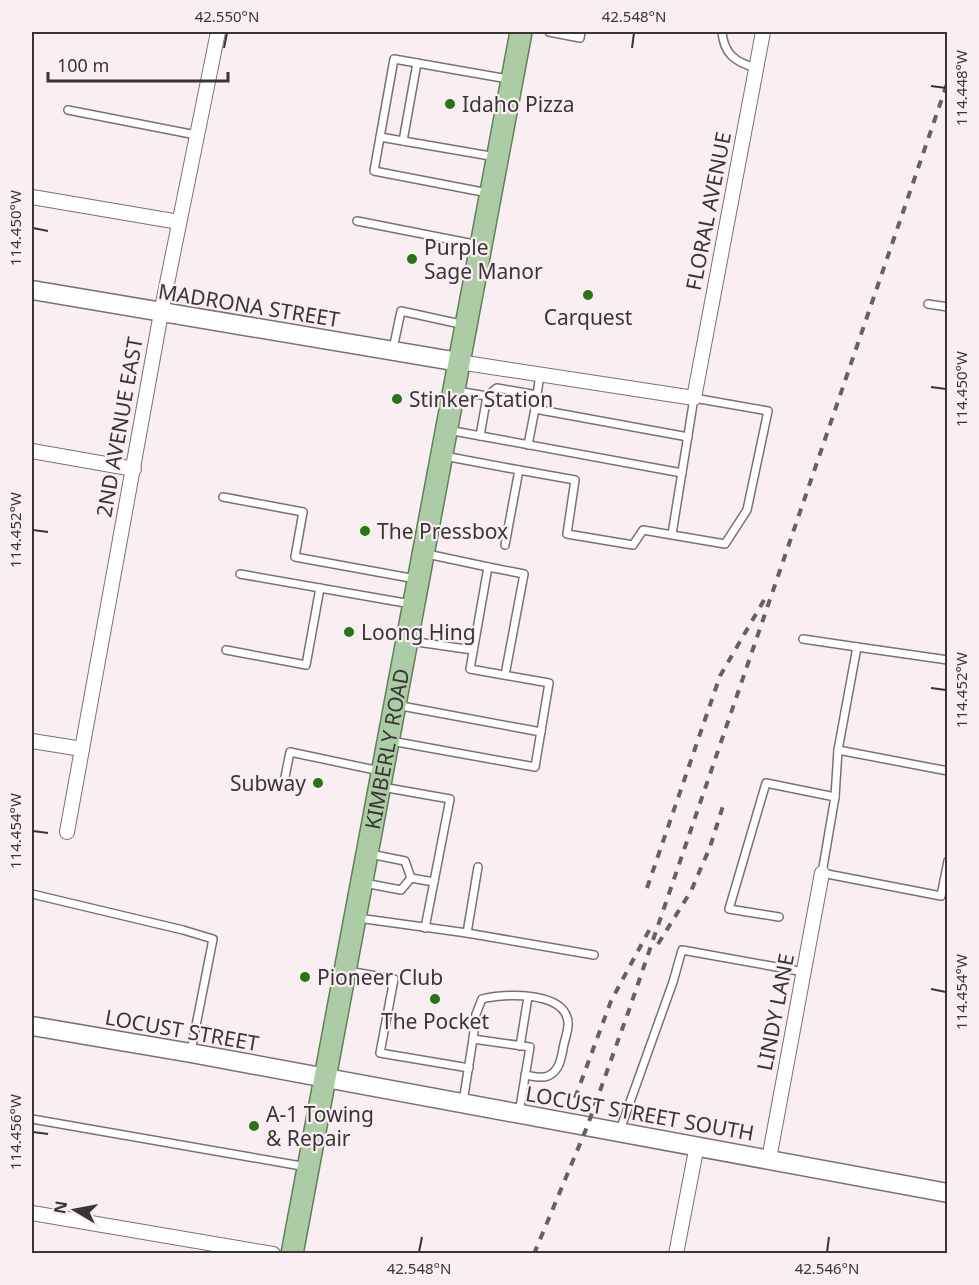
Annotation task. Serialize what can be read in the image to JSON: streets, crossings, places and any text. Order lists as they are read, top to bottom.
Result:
{
  "streets": {
    "main road": ["KIMBERLY ROAD"],
    "street": [
      "FLORAL AVENUE",
      "MADRONA STREET",
      "2ND AVENUE EAST",
      "LINDY LANE",
      "LOCUST STREET",
      "LOCUST STREET SOUTH"
    ]
  },
  "crossings": [
    ["MADRONA STREET", "2ND AVENUE EAST"],
    ["MADRONA STREET", "KIMBERLY ROAD"],
    ["KIMBERLY ROAD", "LOCUST STREET"],
    ["KIMBERLY ROAD", "LOCUST STREET SOUTH"],
    ["LINDY LANE", "LOCUST STREET SOUTH"],
    ["LOCUST STREET", "LOCUST STREET SOUTH"]
  ],
  "places": [
    "Idaho Pizza",
    "Purple Sage Manor",
    "Carquest",
    "Stinker Station",
    "The Pressbox",
    "Loong Hing",
    "Subway",
    "Pioneer Club",
    "The Pocket",
    "A-1 Towing & Repair"
  ],
  "scale_bar": "100 m",
  "north": "left",
  "coordinates": [
    "42.550°N",
    "42.548°N",
    "114.448°W",
    "114.450°W",
    "114.452°W",
    "114.454°W",
    "114.456°W",
    "42.546°N"
  ]
}
